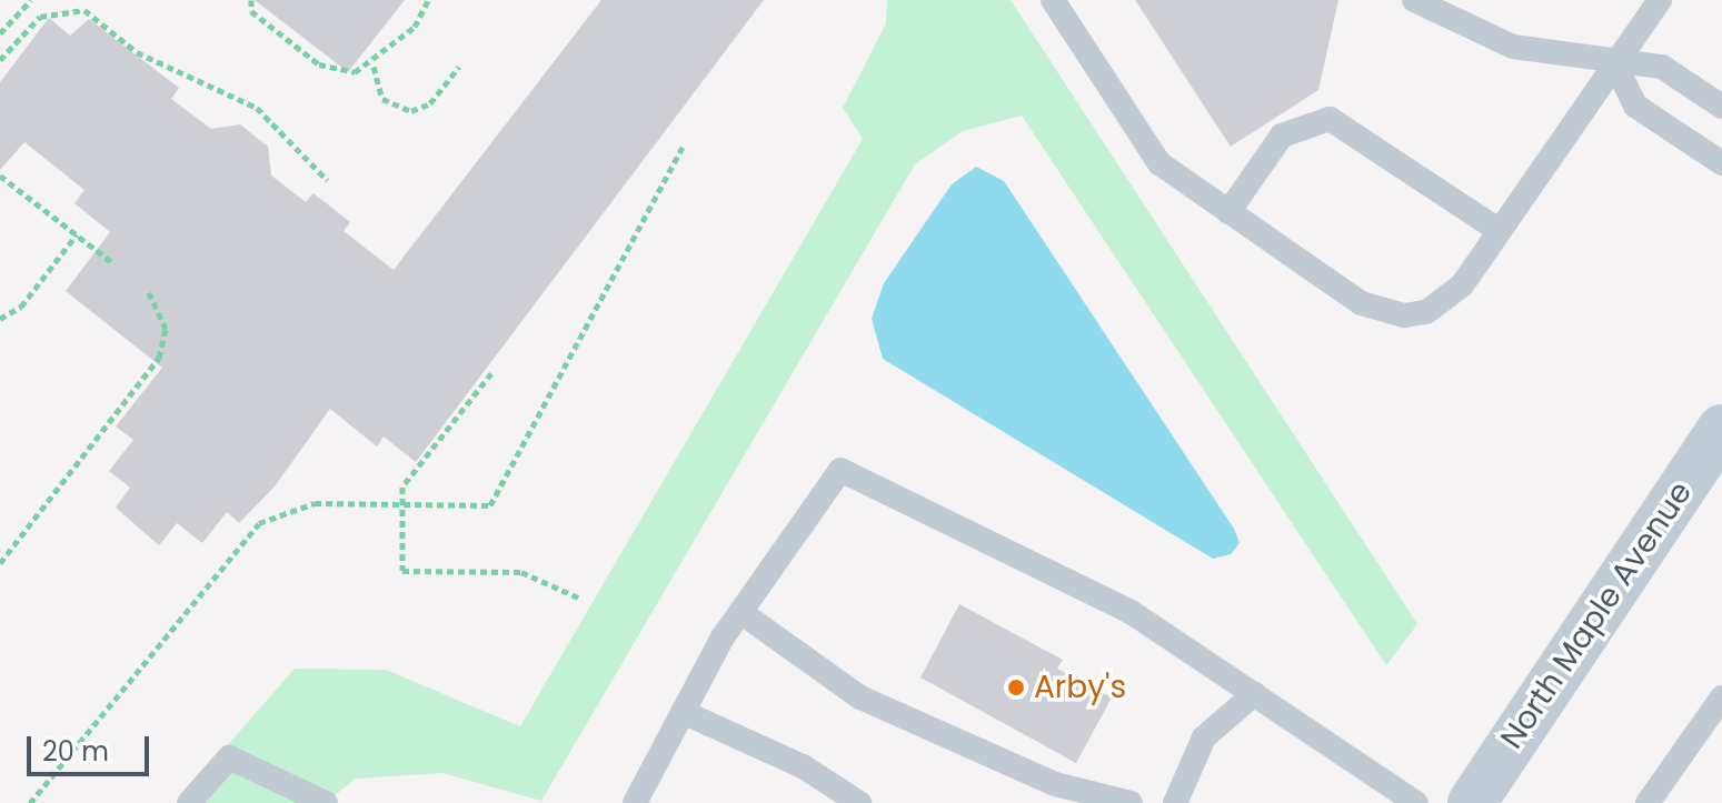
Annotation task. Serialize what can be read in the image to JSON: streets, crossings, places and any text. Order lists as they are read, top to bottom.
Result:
{
  "streets": {
    "main road": ["North Maple Avenue"]
  },
  "places": ["Arby's"],
  "scale_bar": "20 m"
}
